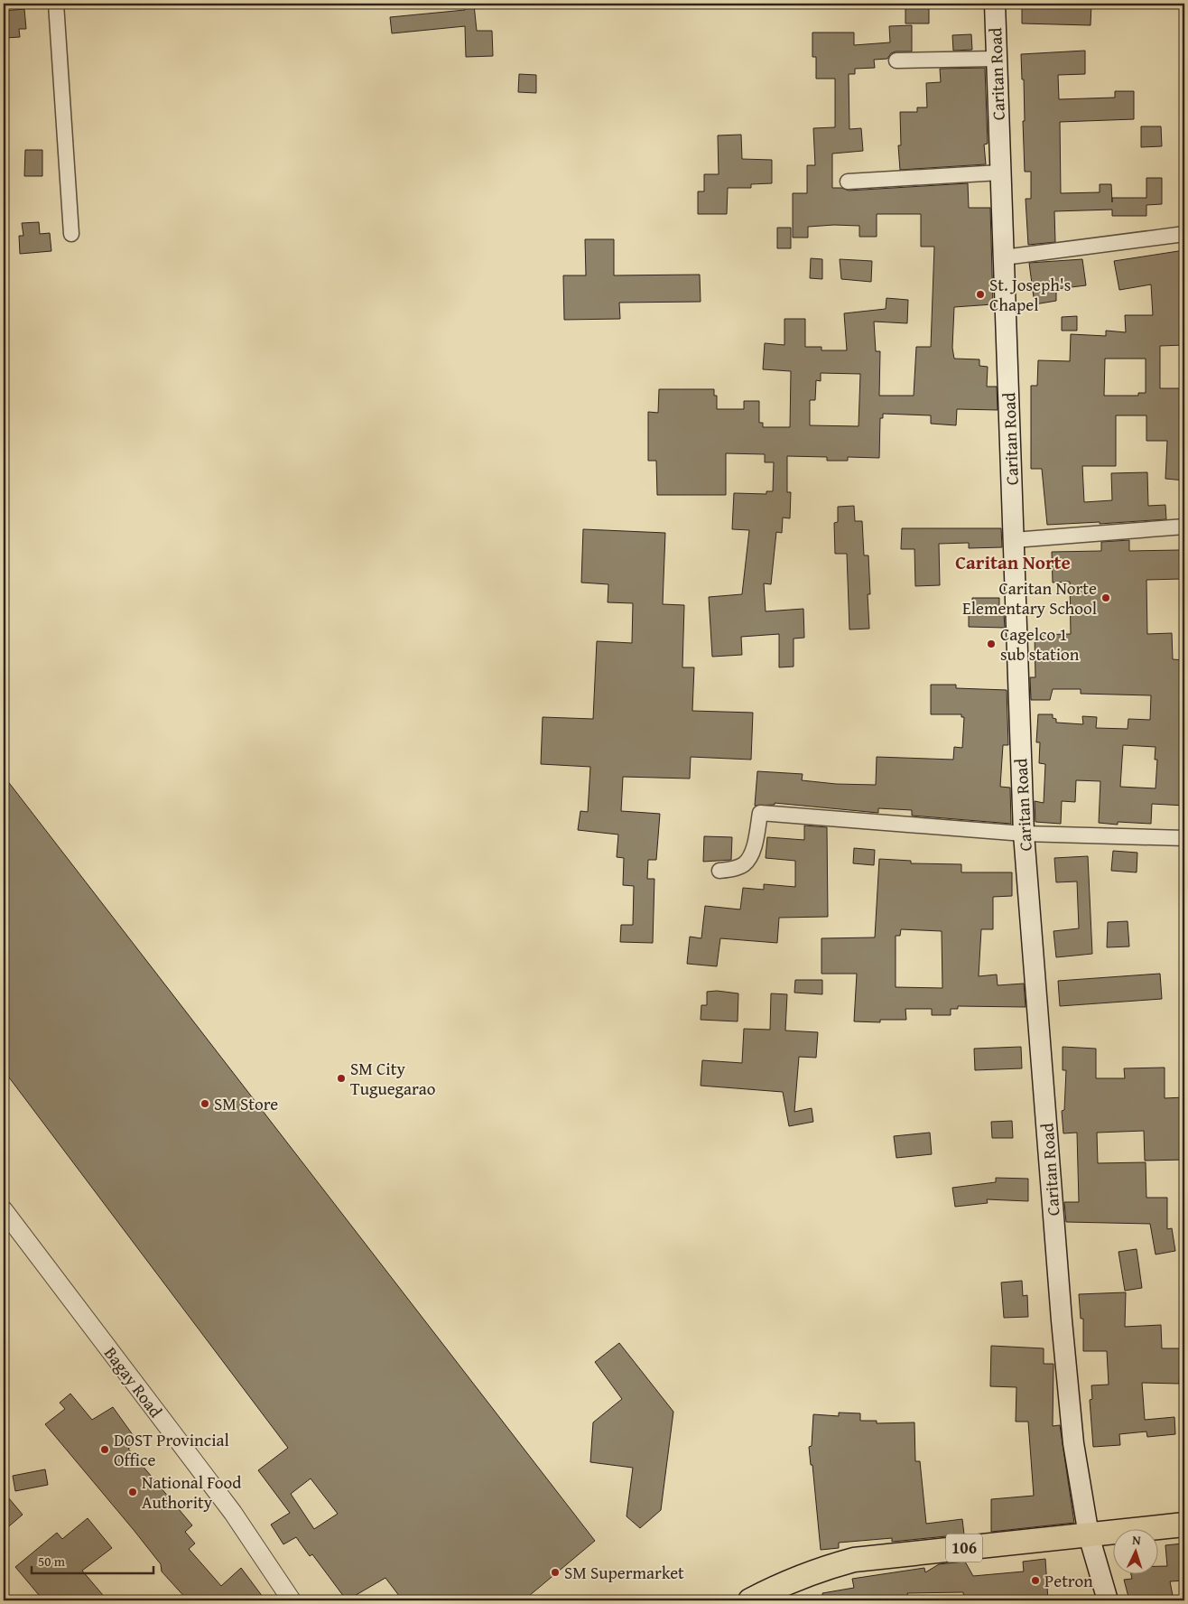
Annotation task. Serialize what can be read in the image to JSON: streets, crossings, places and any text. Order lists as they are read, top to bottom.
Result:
{
  "streets": {
    "highway": ["106"],
    "main road": ["Caritan Road"],
    "street": ["Bagay Road"]
  },
  "crossings": [
    ["Caritan Road", "106"]
  ],
  "districts": ["Caritan Norte"],
  "places": [
    "St. Joseph's Chapel",
    "Caritan Norte Elementary School",
    "Cagelco 1 sub station",
    "SM City Tuguegarao",
    "SM Store",
    "DOST Provincial Office",
    "National Food Authority",
    "SM Supermarket",
    "Petron"
  ],
  "scale_bar": "50 m",
  "north": "top"
}
